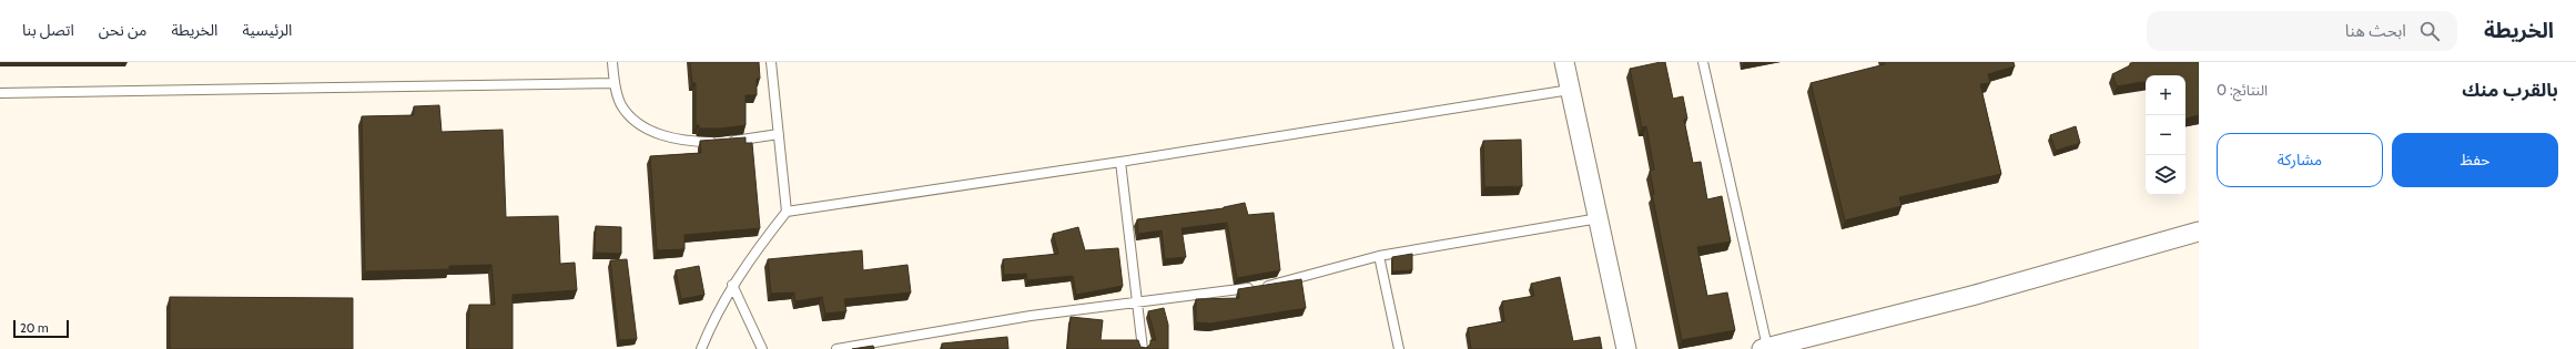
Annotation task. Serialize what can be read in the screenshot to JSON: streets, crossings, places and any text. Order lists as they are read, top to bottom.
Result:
{
  "scale_bar": "20 m",
  "page": {
    "header": "الخريطة",
    "search": "ابحث هنا",
    "nav": [
      "الرئيسية",
      "الخريطة",
      "من نحن",
      "اتصل بنا"
    ],
    "heading": ["بالقرب منك", "النتائج: 0"],
    "map_buttons": ["+", "−"],
    "buttons": ["حفظ", "مشاركة"],
    "scale": "20 m"
  }
}
